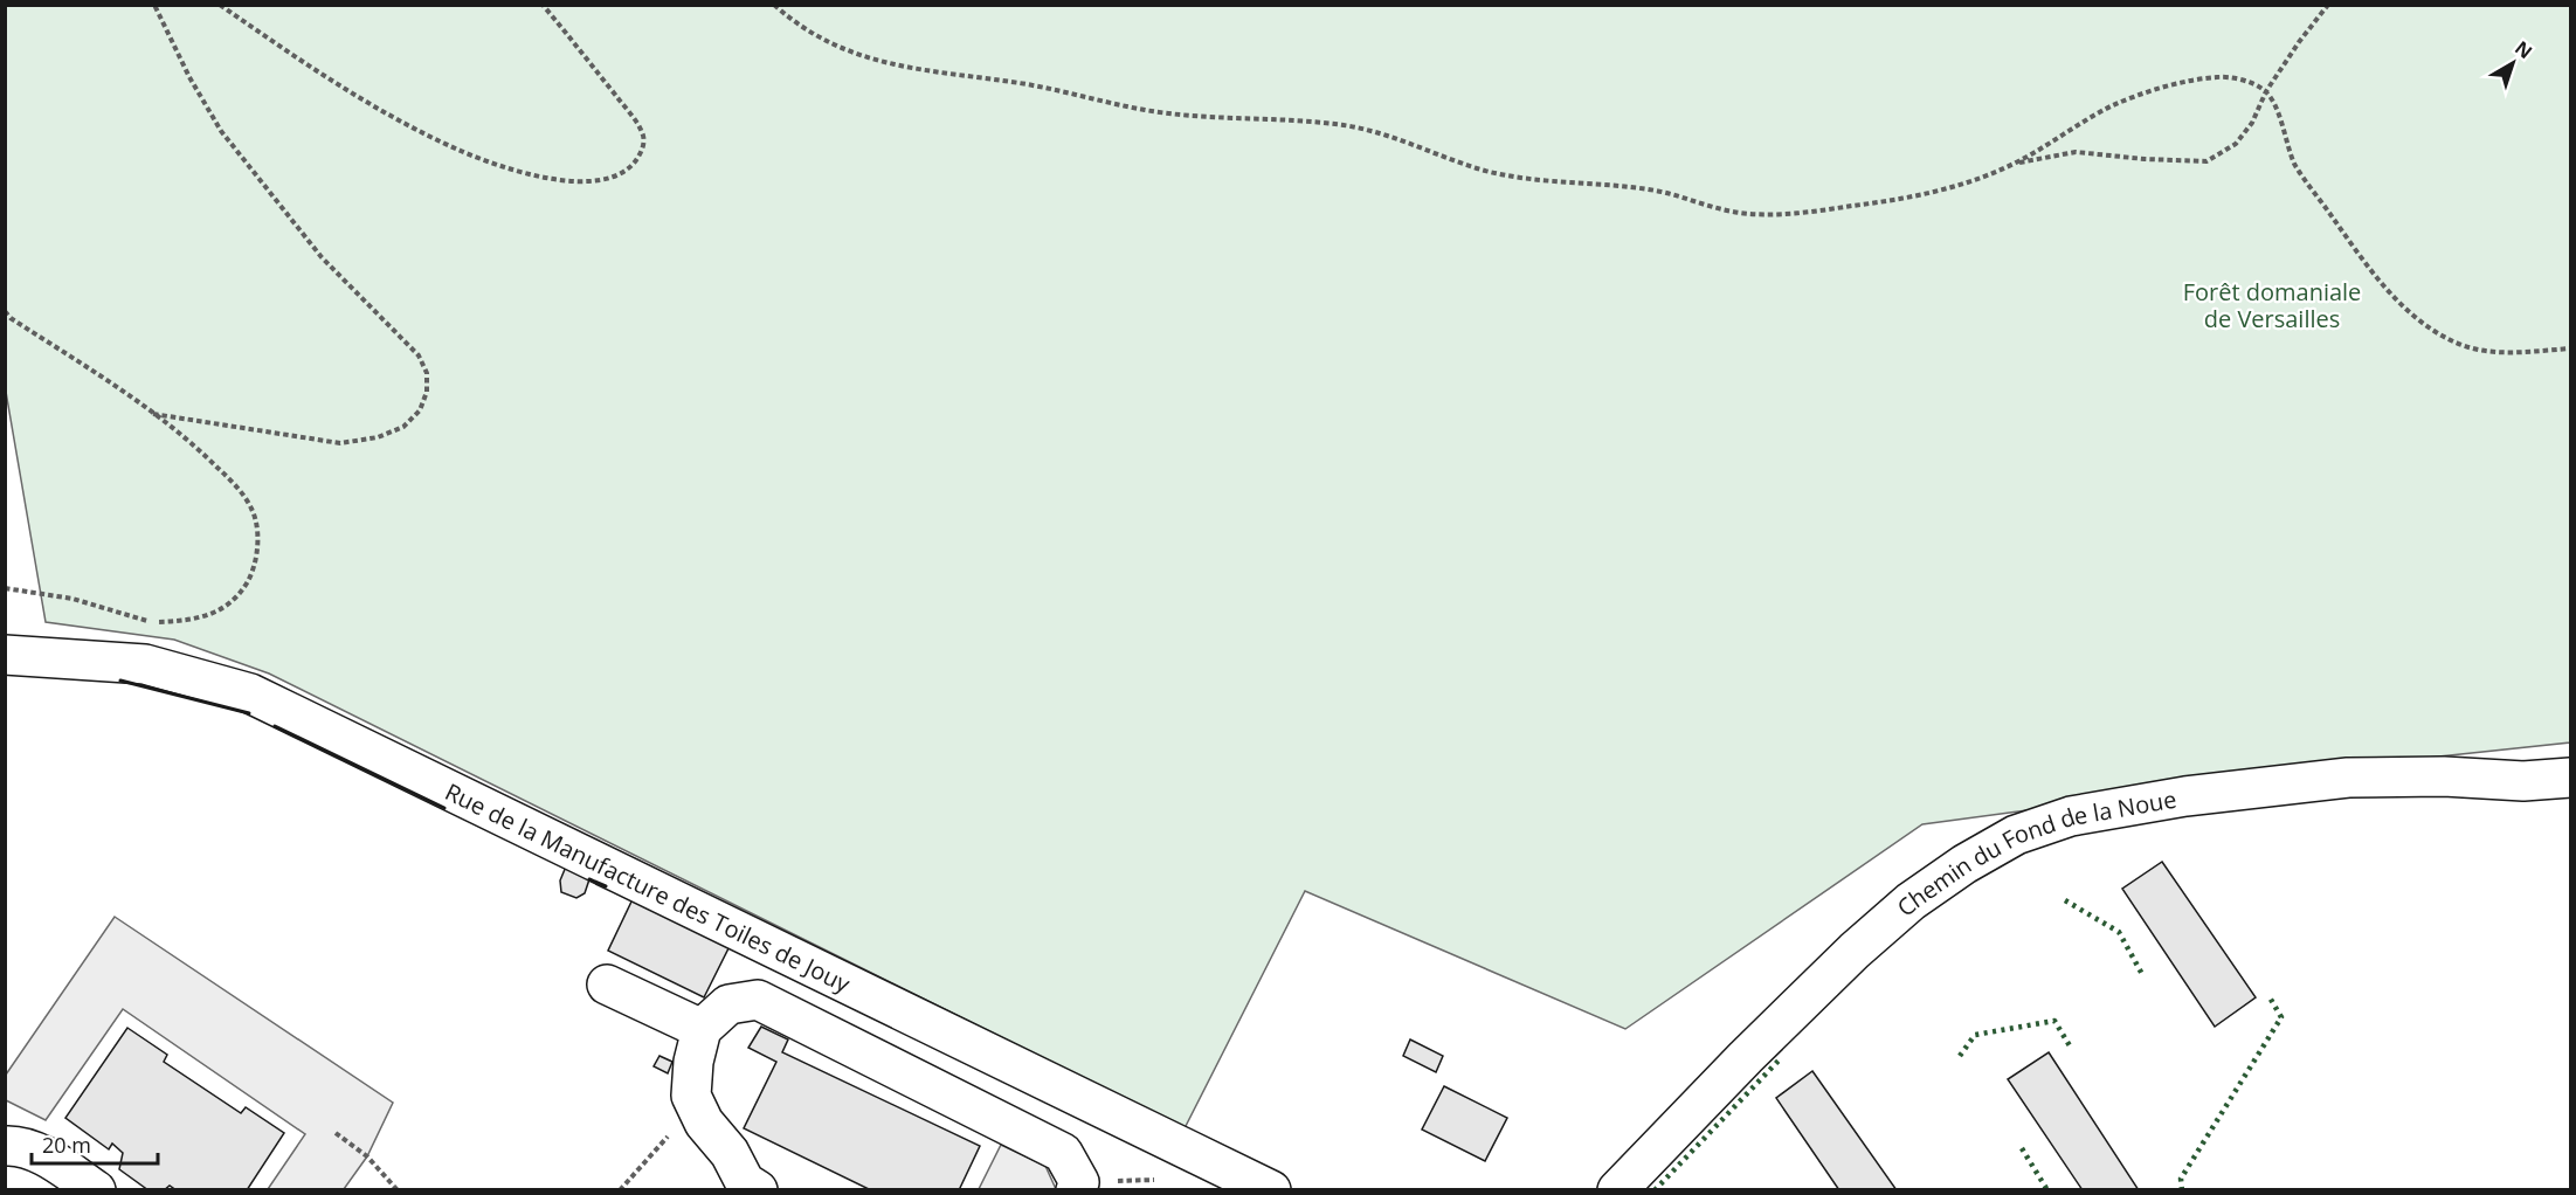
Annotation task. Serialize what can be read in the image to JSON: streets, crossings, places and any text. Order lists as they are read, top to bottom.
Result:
{
  "streets": {
    "street": ["Chemin du Fond de la Noue", "Rue de la Manufacture des Toiles de Jouy"]
  },
  "parks": ["Forêt domaniale de Versailles"],
  "scale_bar": "20 m",
  "north": "top right"
}
